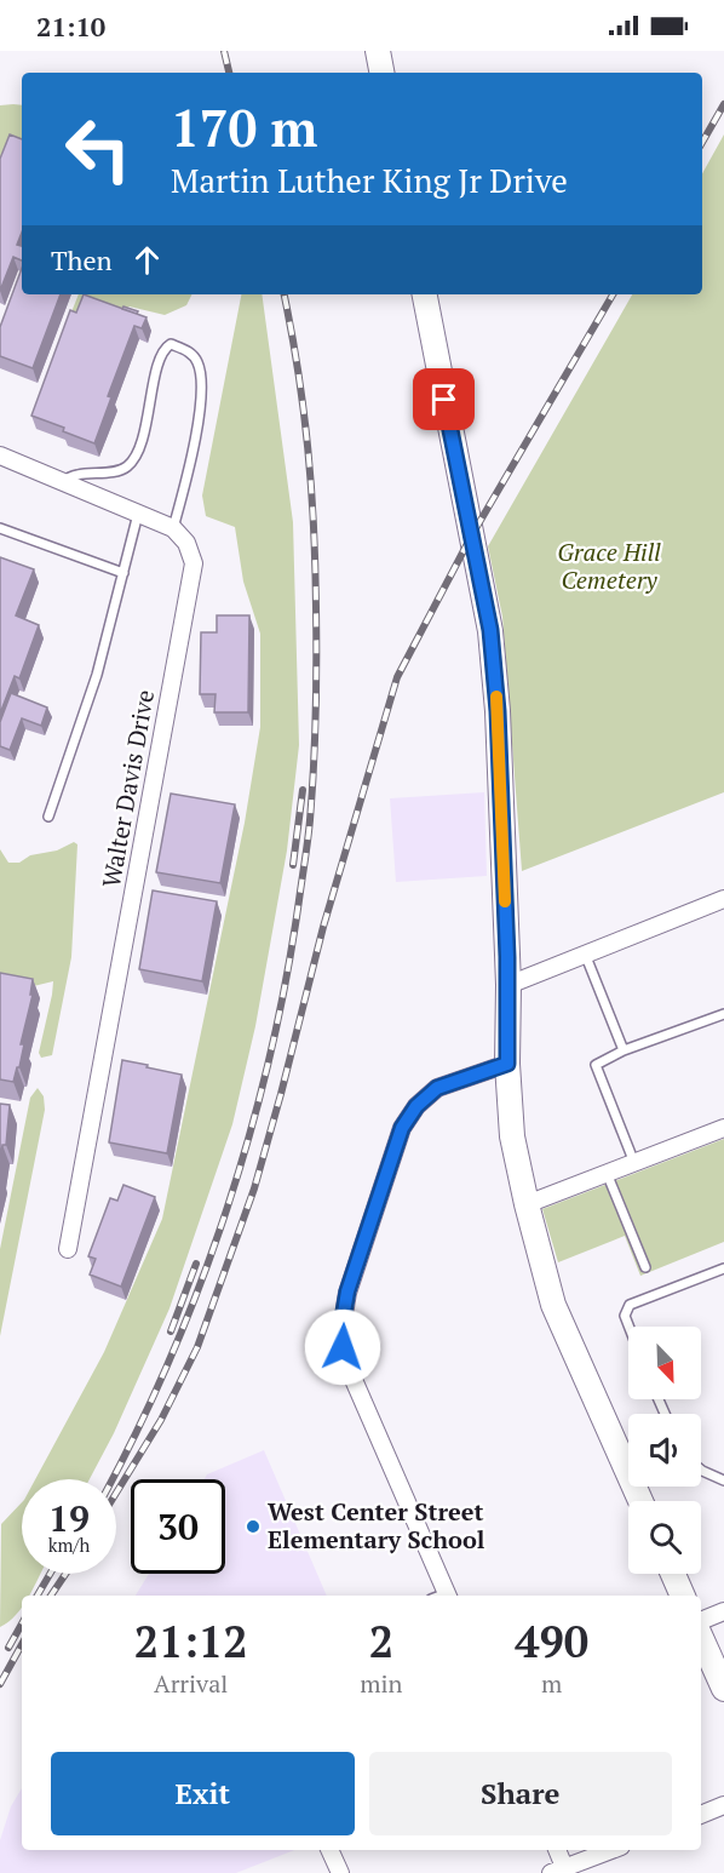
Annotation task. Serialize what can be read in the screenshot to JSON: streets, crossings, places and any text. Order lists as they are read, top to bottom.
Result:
{
  "streets": {
    "street": ["Walter Davis Drive"]
  },
  "parks": ["Grace Hill Cemetery"],
  "places": ["West Center Street Elementary School"],
  "north": "bottom right",
  "page": {
    "status": "21:10",
    "turn": ["170 m", "Martin Luther King Jr Drive"],
    "then": "Then",
    "speed": "19 km/h",
    "limit": "30",
    "eta": [
      "21:12",
      "Arrival",
      "2",
      "min",
      "490",
      "m"
    ],
    "buttons": ["Exit", "Share"]
  }
}
